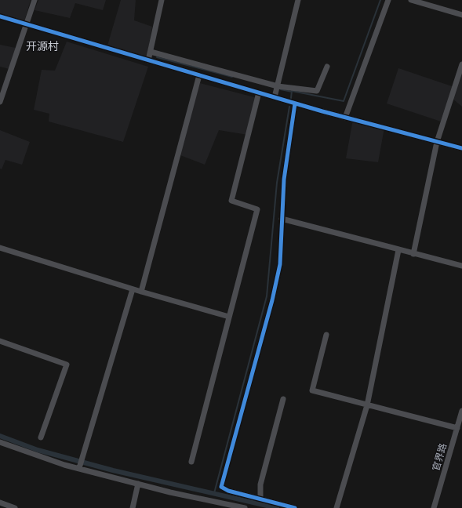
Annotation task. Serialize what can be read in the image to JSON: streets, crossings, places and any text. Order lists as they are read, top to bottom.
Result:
{
  "streets": {
    "street": ["官界路"]
  },
  "districts": ["开源村"]
}
